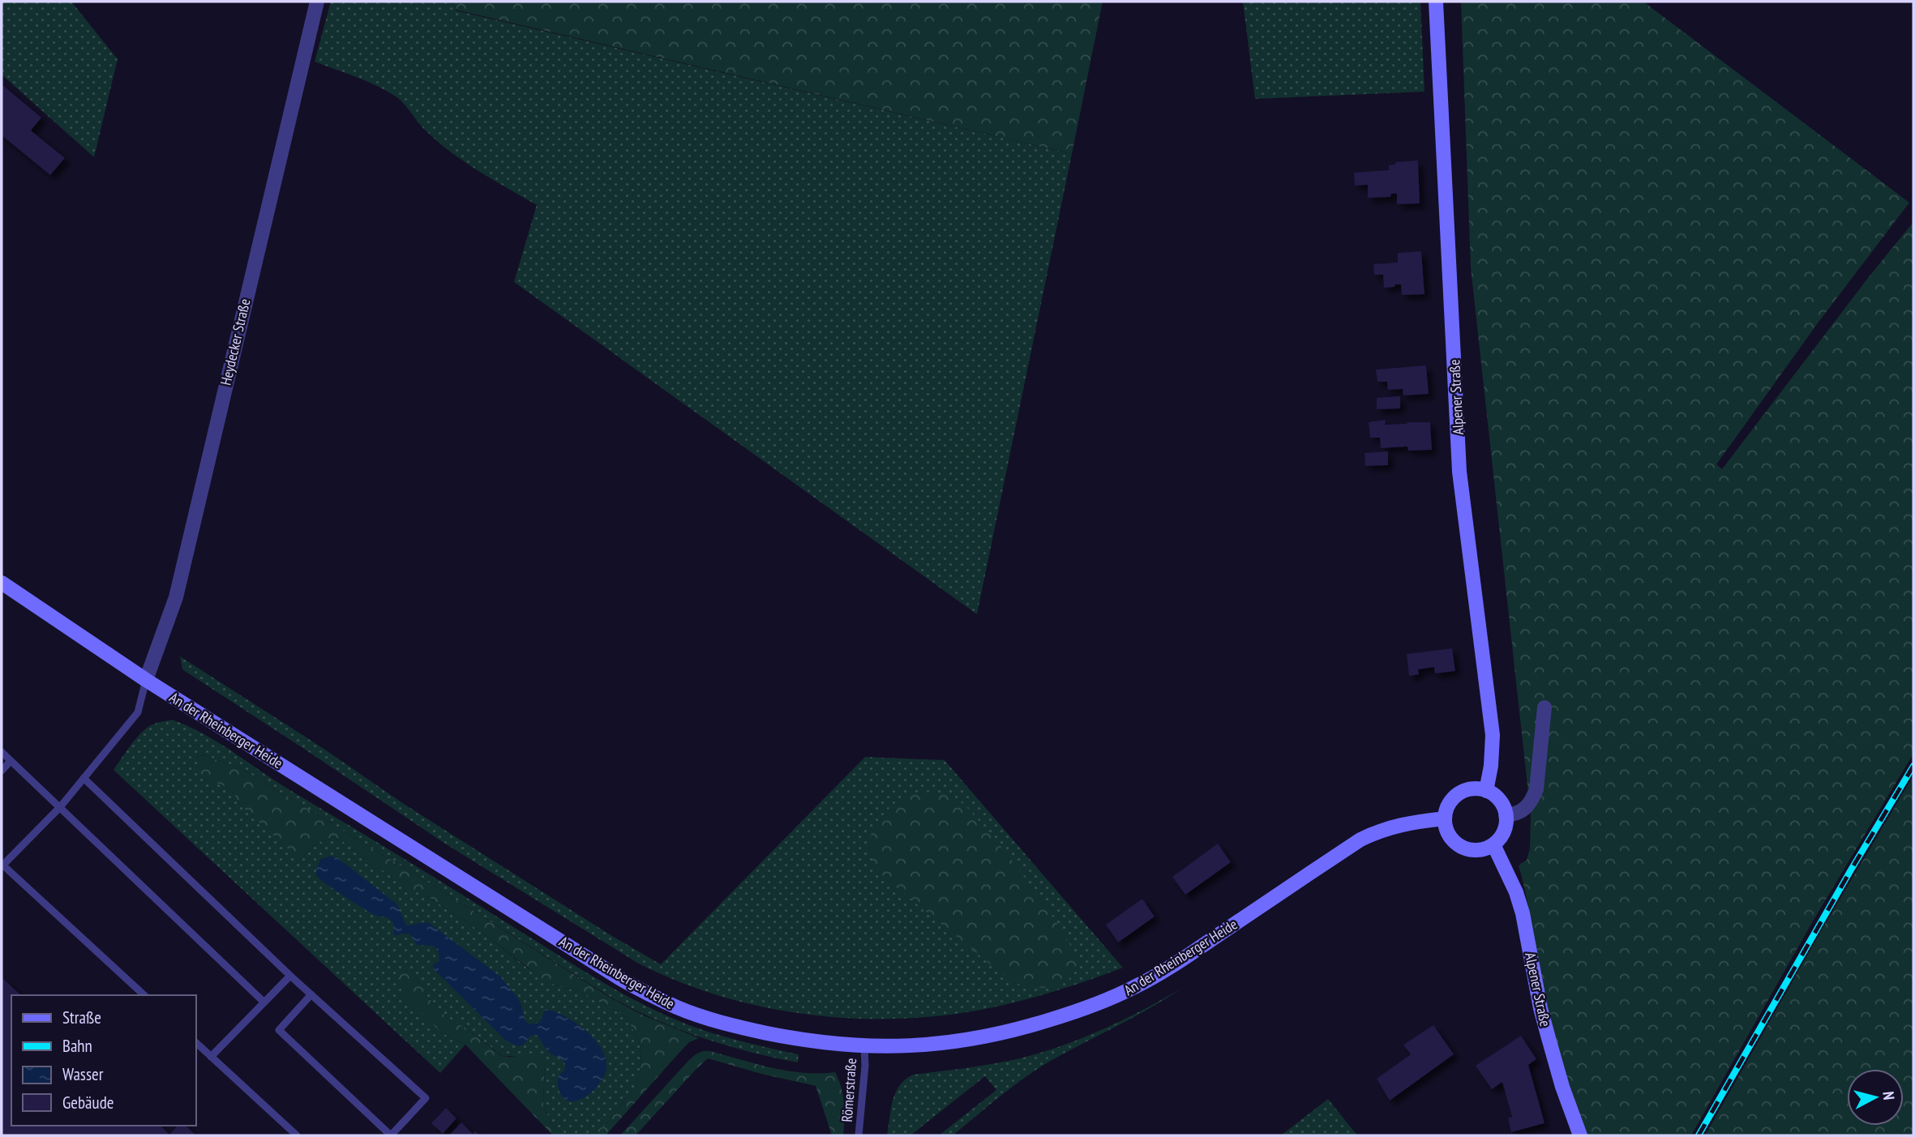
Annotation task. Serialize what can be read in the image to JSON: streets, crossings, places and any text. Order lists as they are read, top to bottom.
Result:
{
  "streets": {
    "street": ["Heydecker Straße", "Alpener Straße", "An der Rheinberger Heide"],
    "lane": ["Römerstraße"]
  },
  "crossings": [
    ["Heydecker Straße", "An der Rheinberger Heide"],
    ["Alpener Straße", "An der Rheinberger Heide"],
    ["An der Rheinberger Heide", "Römerstraße"]
  ],
  "legend": [
    "Straße",
    "Bahn",
    "Wasser",
    "Gebäude"
  ],
  "north": "right"
}
